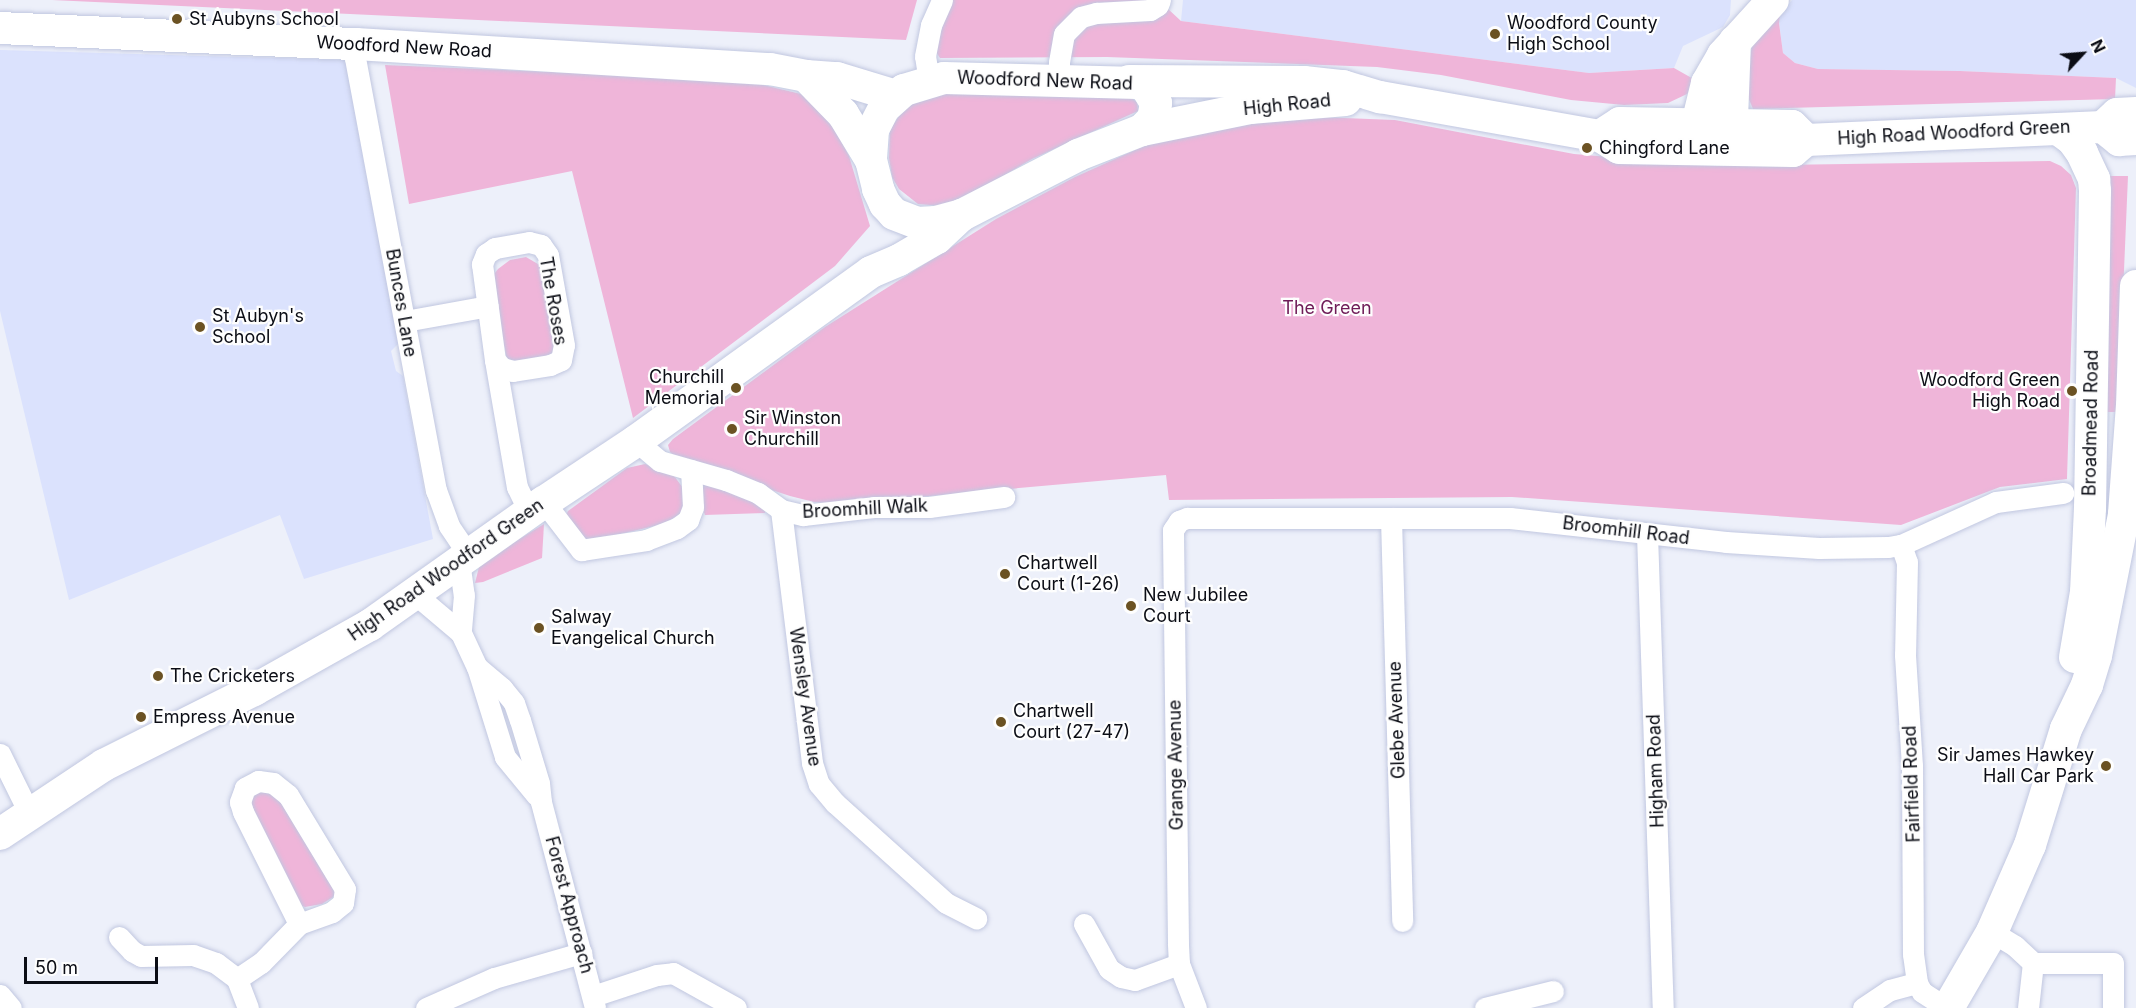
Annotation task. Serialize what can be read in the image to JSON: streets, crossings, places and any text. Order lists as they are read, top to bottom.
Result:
{
  "streets": {
    "main road": [
      "Woodford New Road",
      "High Road",
      "High Road Woodford Green",
      "Broadmead Road"
    ],
    "street": [
      "The Roses",
      "Bunces Lane",
      "Broomhill Walk",
      "Broomhill Road",
      "Wensley Avenue",
      "Glebe Avenue",
      "Grange Avenue",
      "Higham Road",
      "Fairfield Road",
      "Forest Approach"
    ]
  },
  "crossings": [
    ["Woodford New Road", "High Road"],
    ["Woodford New Road", "High Road Woodford Green"],
    ["Woodford New Road", "Bunces Lane"],
    ["High Road", "High Road Woodford Green"],
    ["High Road Woodford Green", "The Roses"],
    ["High Road Woodford Green", "Bunces Lane"],
    ["High Road Woodford Green", "Broadmead Road"],
    ["High Road Woodford Green", "Broomhill Walk"],
    ["High Road Woodford Green", "Forest Approach"],
    ["The Roses", "Broomhill Walk"],
    ["Bunces Lane", "Forest Approach"],
    ["Broadmead Road", "Broomhill Road"],
    ["Broomhill Walk", "Wensley Avenue"],
    ["Broomhill Road", "Glebe Avenue"],
    ["Broomhill Road", "Grange Avenue"],
    ["Broomhill Road", "Higham Road"],
    ["Broomhill Road", "Fairfield Road"]
  ],
  "parks": ["The Green"],
  "places": [
    "St Aubyns School",
    "Woodford County High School",
    "Chingford Lane",
    "St Aubyn's School",
    "Churchill Memorial",
    "Woodford Green High Road",
    "Sir Winston Churchill",
    "Chartwell Court (1-26)",
    "New Jubilee Court",
    "Salway Evangelical Church",
    "The Cricketers",
    "Empress Avenue",
    "Chartwell Court (27-47)",
    "Sir James Hawkey Hall Car Park"
  ],
  "scale_bar": "50 m",
  "north": "top right"
}
